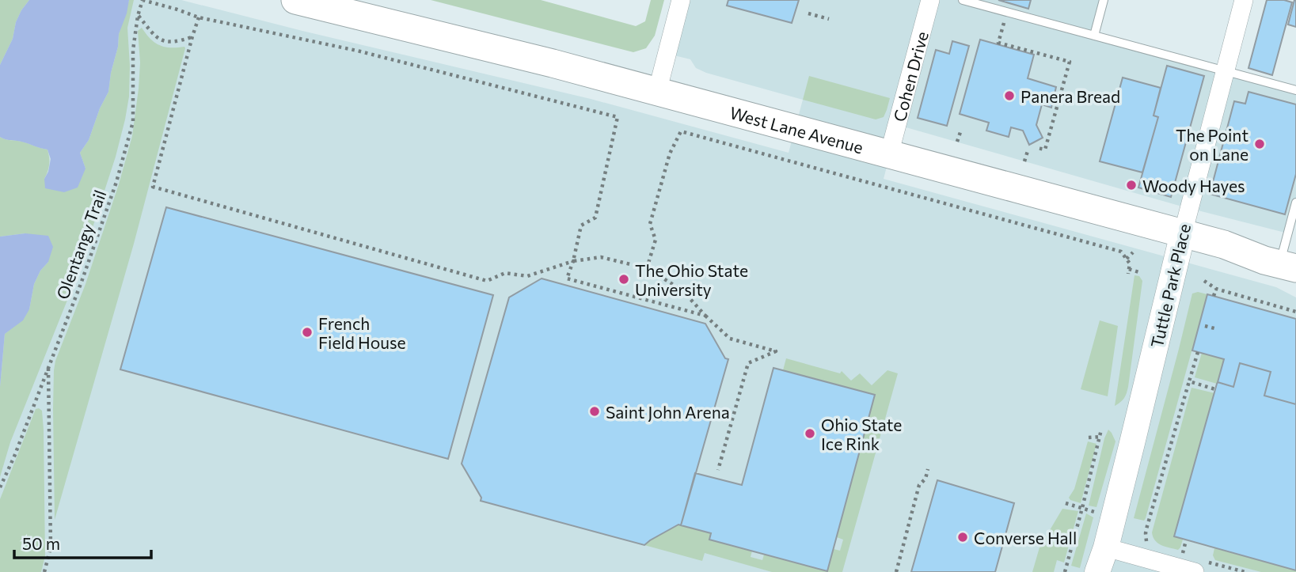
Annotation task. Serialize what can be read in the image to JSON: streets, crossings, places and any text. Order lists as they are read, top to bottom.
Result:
{
  "streets": {
    "main road": ["West Lane Avenue"],
    "street": ["Cohen Drive", "Tuttle Park Place"],
    "path": ["Olentangy Trail"]
  },
  "crossings": [
    ["Cohen Drive", "West Lane Avenue"],
    ["West Lane Avenue", "Tuttle Park Place"]
  ],
  "places": [
    "Panera Bread",
    "The Point on Lane",
    "Woody Hayes",
    "The Ohio State University",
    "French Field House",
    "Saint John Arena",
    "Ohio State Ice Rink",
    "Converse Hall"
  ],
  "scale_bar": "50 m"
}
